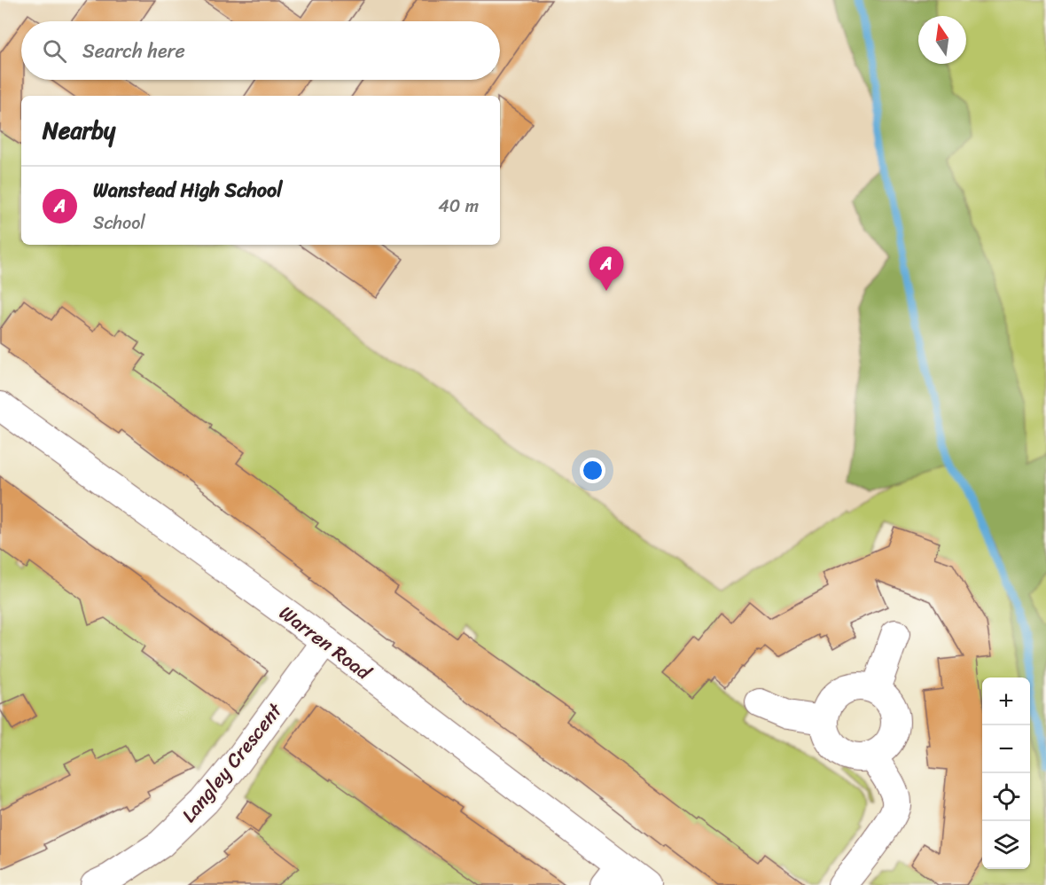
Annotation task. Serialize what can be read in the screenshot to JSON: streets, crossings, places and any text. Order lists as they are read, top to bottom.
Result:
{
  "streets": {
    "street": ["Warren Road", "Langley Crescent"]
  },
  "crossings": [
    ["Warren Road", "Langley Crescent"]
  ],
  "north": "top",
  "page": {
    "search": "Search here",
    "heading": "Nearby",
    "list": [
      {
        "mark": "A",
        "name": "Wanstead High School",
        "note": "School",
        "value": "40 m"
      }
    ],
    "pins": "A",
    "map_buttons": ["+", "−"]
  }
}
